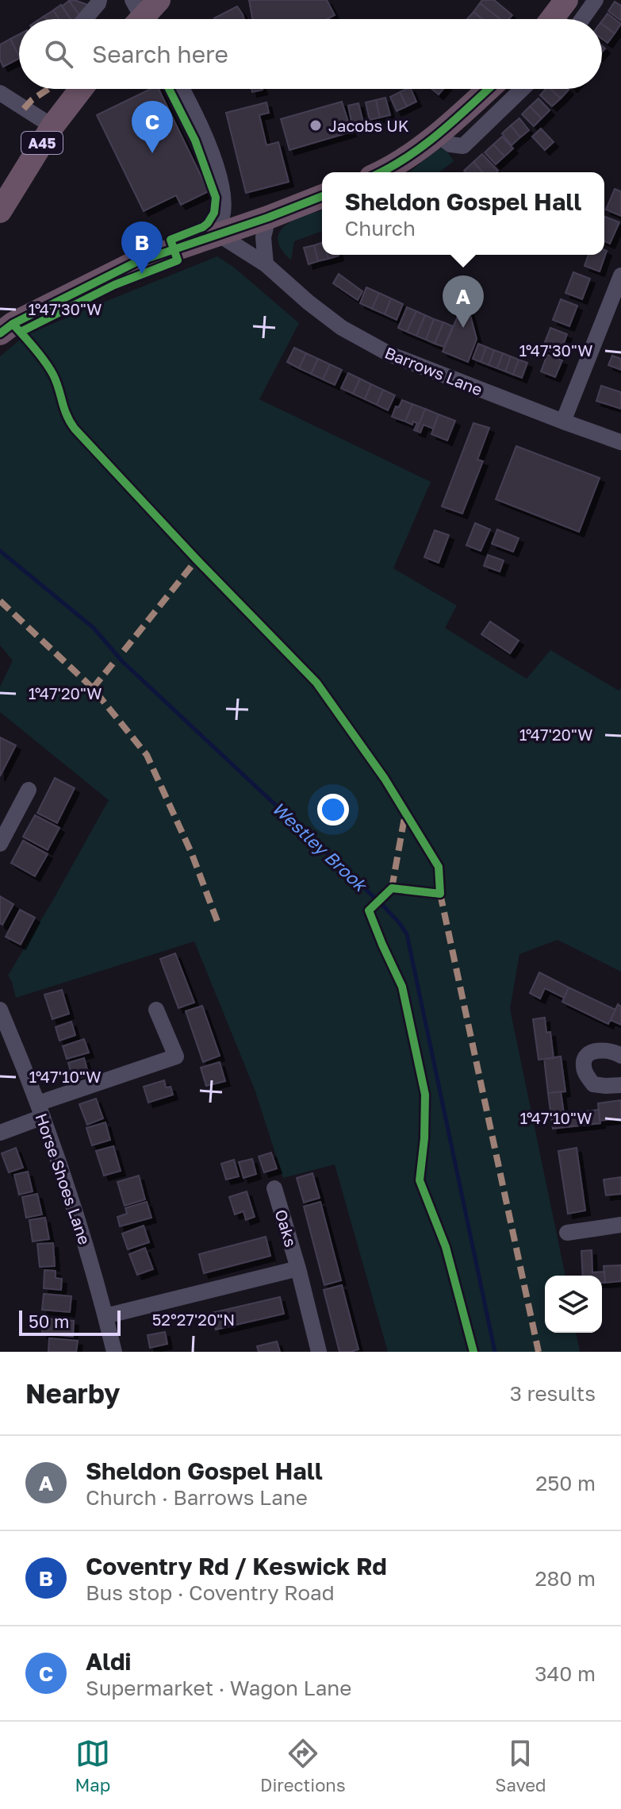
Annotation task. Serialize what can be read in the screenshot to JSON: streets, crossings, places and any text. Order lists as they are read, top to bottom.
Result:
{
  "streets": {
    "highway": ["A45"],
    "street": ["Barrows Lane", "Horse Shoes Lane", "Oaks"]
  },
  "water": ["Westley Brook"],
  "places": ["Jacobs UK"],
  "scale_bar": "50 m",
  "page": {
    "search": "Search here",
    "pins": ["C", "B", "A"],
    "popup": ["Sheldon Gospel Hall", "Church"],
    "scale": "50 m",
    "heading": ["Nearby", "3 results"],
    "list": [
      {
        "mark": "A",
        "name": "Sheldon Gospel Hall",
        "note": "Church · Barrows Lane",
        "value": "250 m"
      },
      {
        "mark": "B",
        "name": "Coventry Rd / Keswick Rd",
        "note": "Bus stop · Coventry Road",
        "value": "280 m"
      },
      {
        "mark": "C",
        "name": "Aldi",
        "note": "Supermarket · Wagon Lane",
        "value": "340 m"
      }
    ],
    "nav": ["Map", "Directions", "Saved"]
  },
  "coordinates": [
    "1°47'30\"W",
    "1°47'20\"W",
    "1°47'10\"W",
    "52°27'20\"N"
  ]
}
